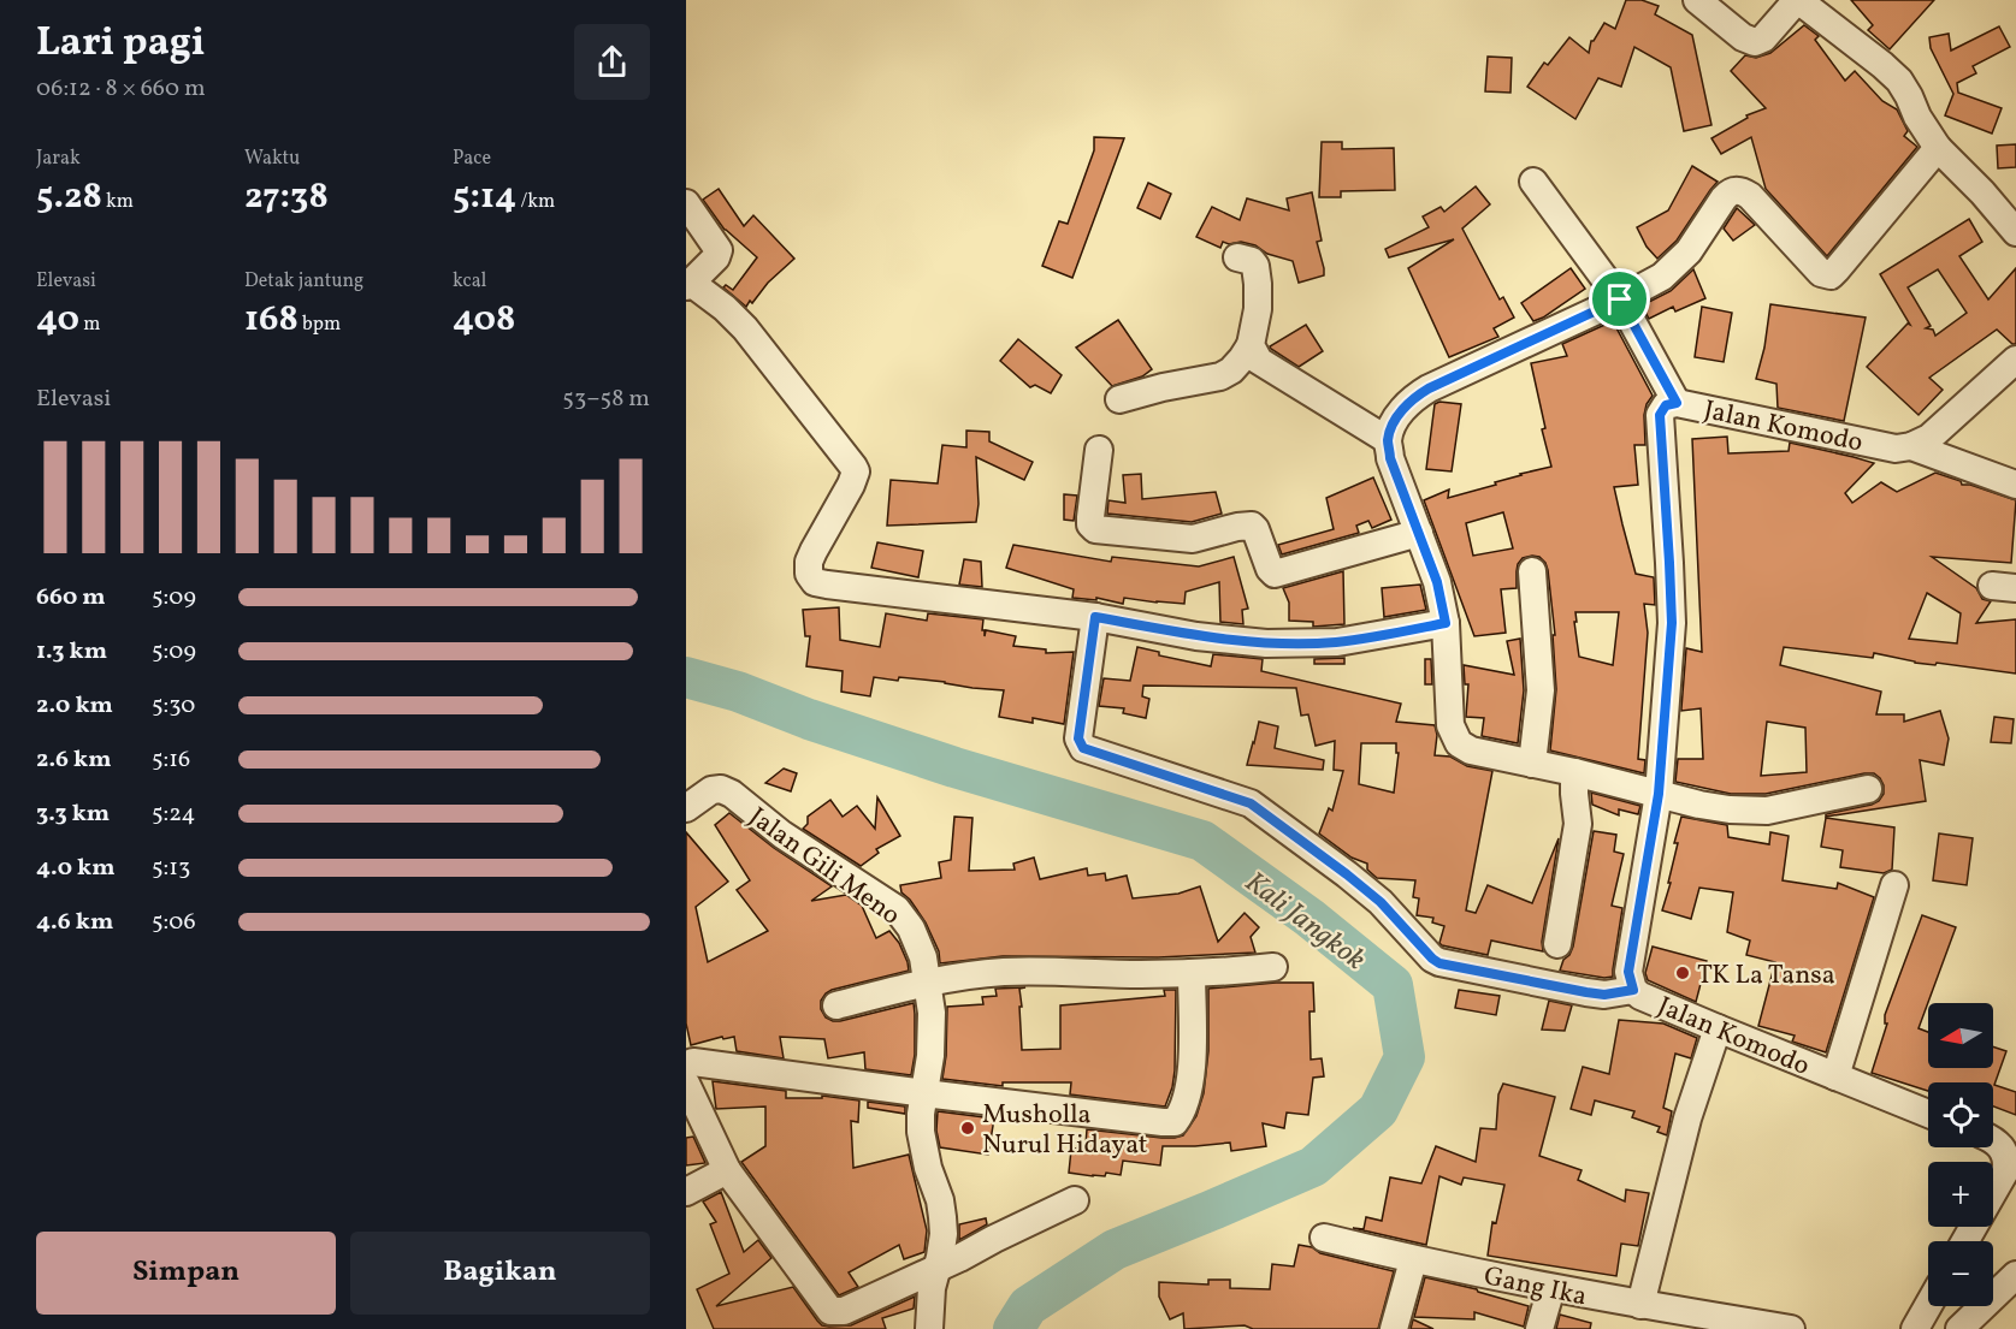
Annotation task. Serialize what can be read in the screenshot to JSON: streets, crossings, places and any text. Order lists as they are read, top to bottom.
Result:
{
  "streets": {
    "street": ["Jalan Komodo", "Jalan Gili Meno", "Gang Ika"]
  },
  "water": ["Kali Jangkok"],
  "places": ["TK La Tansa", "Musholla Nurul Hidayat"],
  "north": "left",
  "page": {
    "heading": ["Lari pagi", "06:12 · 8 × 660 m"],
    "stats": [
      ["Jarak", "5.28 km"],
      ["Waktu", "27:38"],
      ["Pace", "5:14 /km"],
      ["Elevasi", "40 m"],
      ["Detak jantung", "168 bpm"],
      ["kcal", "408"]
    ],
    "chart": ["Elevasi", "53–58 m"],
    "list": [
      {
        "name": "660 m",
        "note": "5:09"
      },
      {
        "name": "1.3 km",
        "note": "5:09"
      },
      {
        "name": "2.0 km",
        "note": "5:30"
      },
      {
        "name": "2.6 km",
        "note": "5:16"
      },
      {
        "name": "3.3 km",
        "note": "5:24"
      },
      {
        "name": "4.0 km",
        "note": "5:13"
      },
      {
        "name": "4.6 km",
        "note": "5:06"
      }
    ],
    "map_buttons": ["+", "−"],
    "buttons": ["Simpan", "Bagikan"]
  }
}
